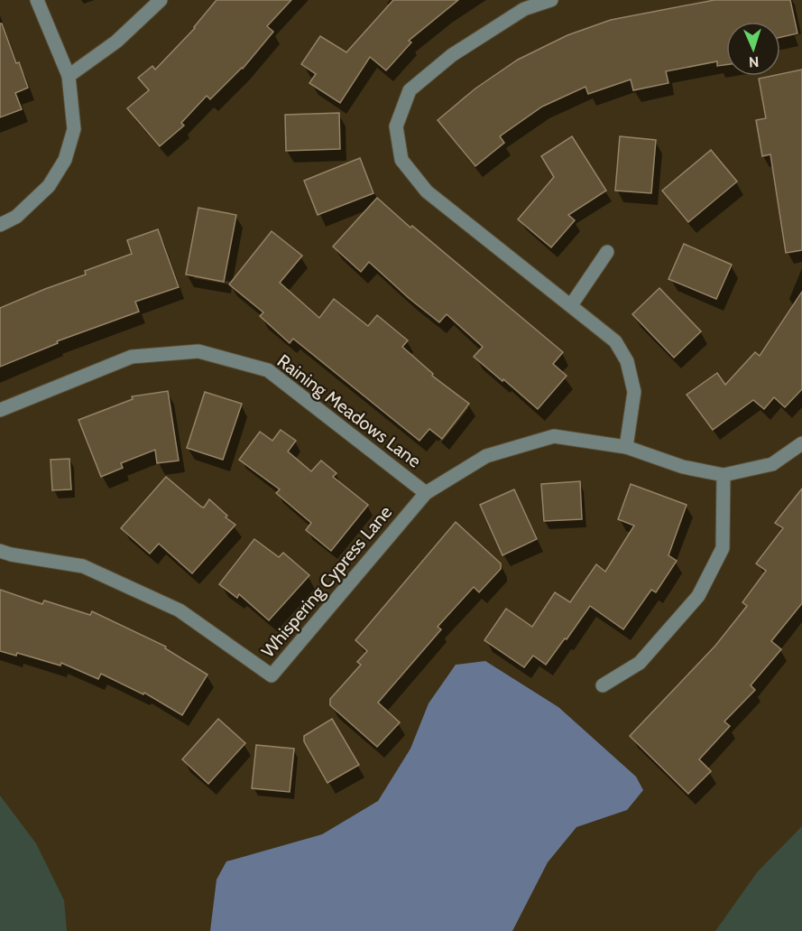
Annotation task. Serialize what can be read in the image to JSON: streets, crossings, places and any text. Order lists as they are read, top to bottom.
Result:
{
  "streets": {
    "street": ["Raining Meadows Lane", "Whispering Cypress Lane"]
  },
  "crossings": [
    ["Raining Meadows Lane", "Whispering Cypress Lane"]
  ],
  "north": "bottom"
}
